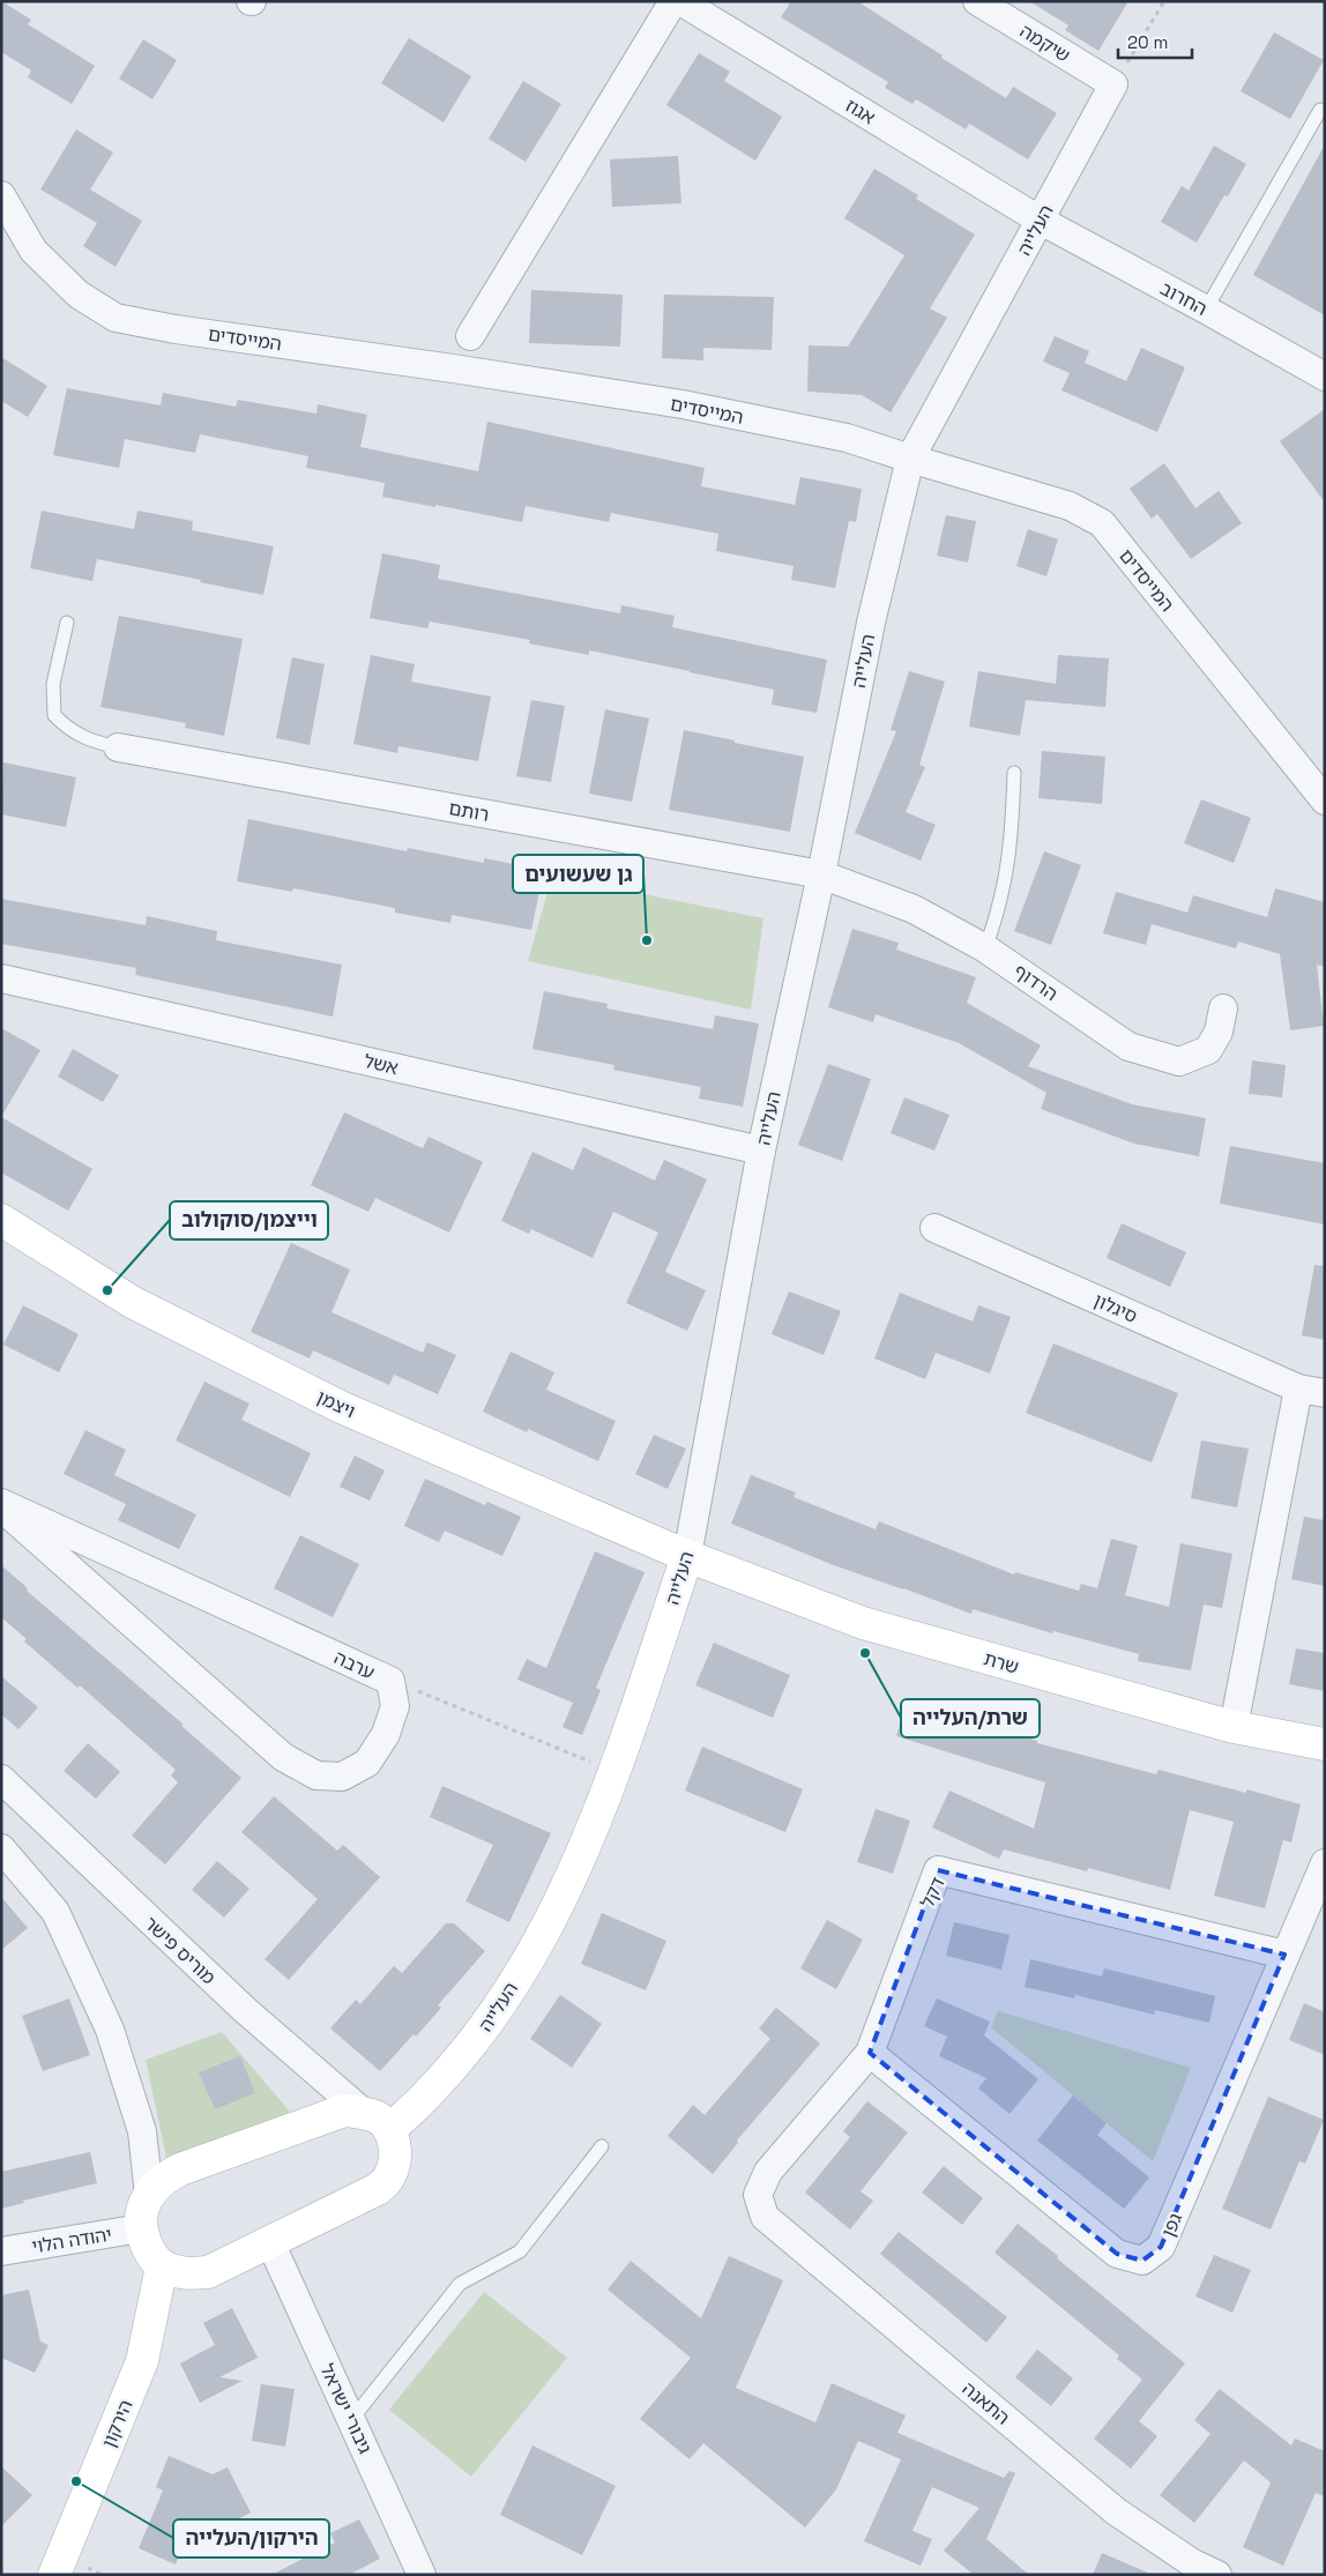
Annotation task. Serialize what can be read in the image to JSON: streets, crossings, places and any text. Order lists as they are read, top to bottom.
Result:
{
  "streets": {
    "street": [
      "שיקמה",
      "אגוז",
      "העלייה",
      "החרוב",
      "המייסדים",
      "רותם",
      "הרדוף",
      "אשל",
      "סיגלון",
      "ויצמן",
      "שרת",
      "ערבה",
      "דקל",
      "מוריס פישר",
      "גפן",
      "יהודה הלוי",
      "התאנה",
      "גיבורי ישראל",
      "הירקון"
    ]
  },
  "crossings": [
    ["שיקמה", "העלייה"],
    ["אגוז", "העלייה"],
    ["אגוז", "החרוב"],
    ["העלייה", "החרוב"],
    ["העלייה", "המייסדים"],
    ["העלייה", "רותם"],
    ["העלייה", "הרדוף"],
    ["העלייה", "אשל"],
    ["העלייה", "ויצמן"],
    ["העלייה", "שרת"],
    ["העלייה", "מוריס פישר"],
    ["רותם", "הרדוף"],
    ["סיגלון", "שרת"],
    ["ויצמן", "שרת"],
    ["דקל", "גפן"],
    ["דקל", "התאנה"]
  ],
  "places": [
    "גן שעשועים",
    "וייצמן/סוקולוב",
    "שרת/העלייה",
    "הירקון/העלייה"
  ],
  "scale_bar": "20 m"
}
